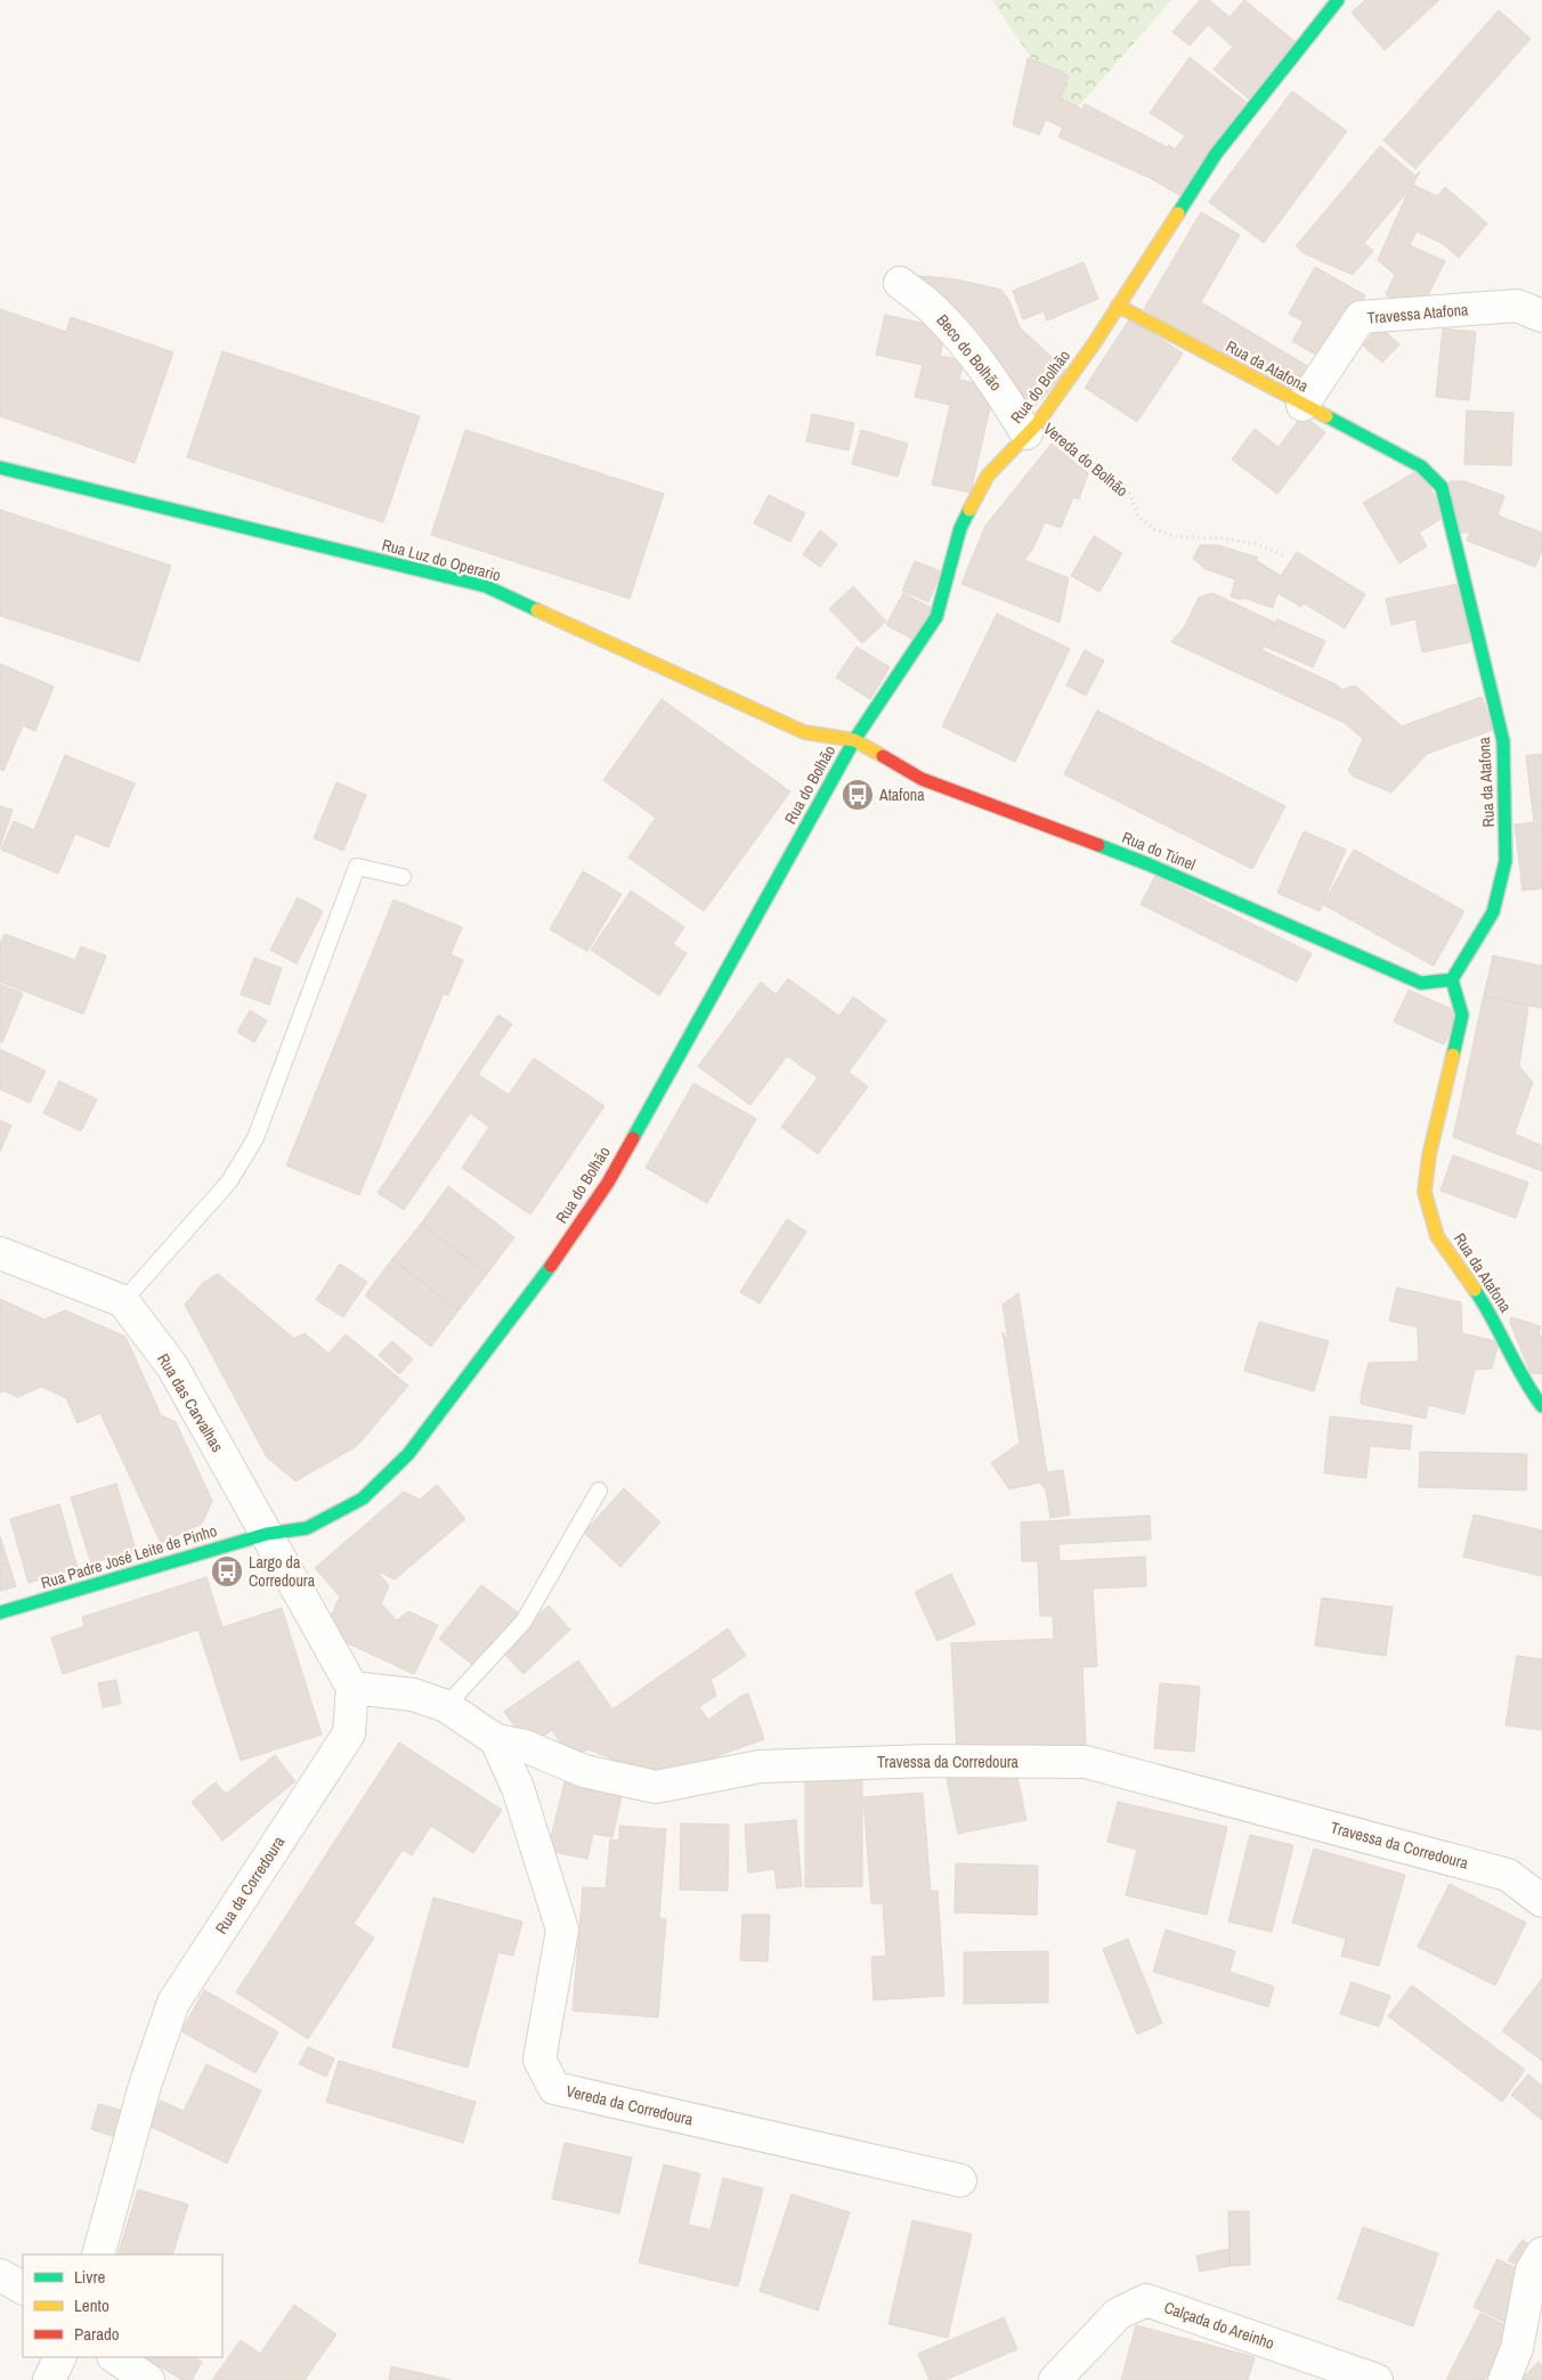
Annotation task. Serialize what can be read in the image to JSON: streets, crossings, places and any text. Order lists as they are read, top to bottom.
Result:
{
  "streets": {
    "street": [
      "Travessa Atafona",
      "Beco do Bolhão",
      "Rua da Atafona",
      "Rua do Bolhão",
      "Rua Luz do Operario",
      "Rua do Túnel",
      "Rua das Carvalhas",
      "Rua Padre José Leite de Pinho",
      "Travessa da Corredoura",
      "Rua da Corredoura",
      "Vereda da Corredoura",
      "Calçada do Areinho"
    ],
    "path": ["Vereda do Bolhão"]
  },
  "crossings": [
    ["Travessa Atafona", "Rua da Atafona"],
    ["Beco do Bolhão", "Rua do Bolhão"],
    ["Beco do Bolhão", "Vereda do Bolhão"],
    ["Rua da Atafona", "Rua do Bolhão"],
    ["Rua da Atafona", "Rua do Túnel"],
    ["Rua do Bolhão", "Vereda do Bolhão"],
    ["Rua do Bolhão", "Rua Luz do Operario"],
    ["Rua do Bolhão", "Rua do Túnel"],
    ["Rua do Bolhão", "Rua das Carvalhas"],
    ["Rua do Bolhão", "Rua Padre José Leite de Pinho"],
    ["Rua Luz do Operario", "Rua do Túnel"],
    ["Rua das Carvalhas", "Rua Padre José Leite de Pinho"],
    ["Travessa da Corredoura", "Rua da Corredoura"],
    ["Travessa da Corredoura", "Vereda da Corredoura"]
  ],
  "places": {
    "bus stop": ["Atafona", "Largo da Corredoura"]
  },
  "legend": ["Livre", "Lento", "Parado"]
}
